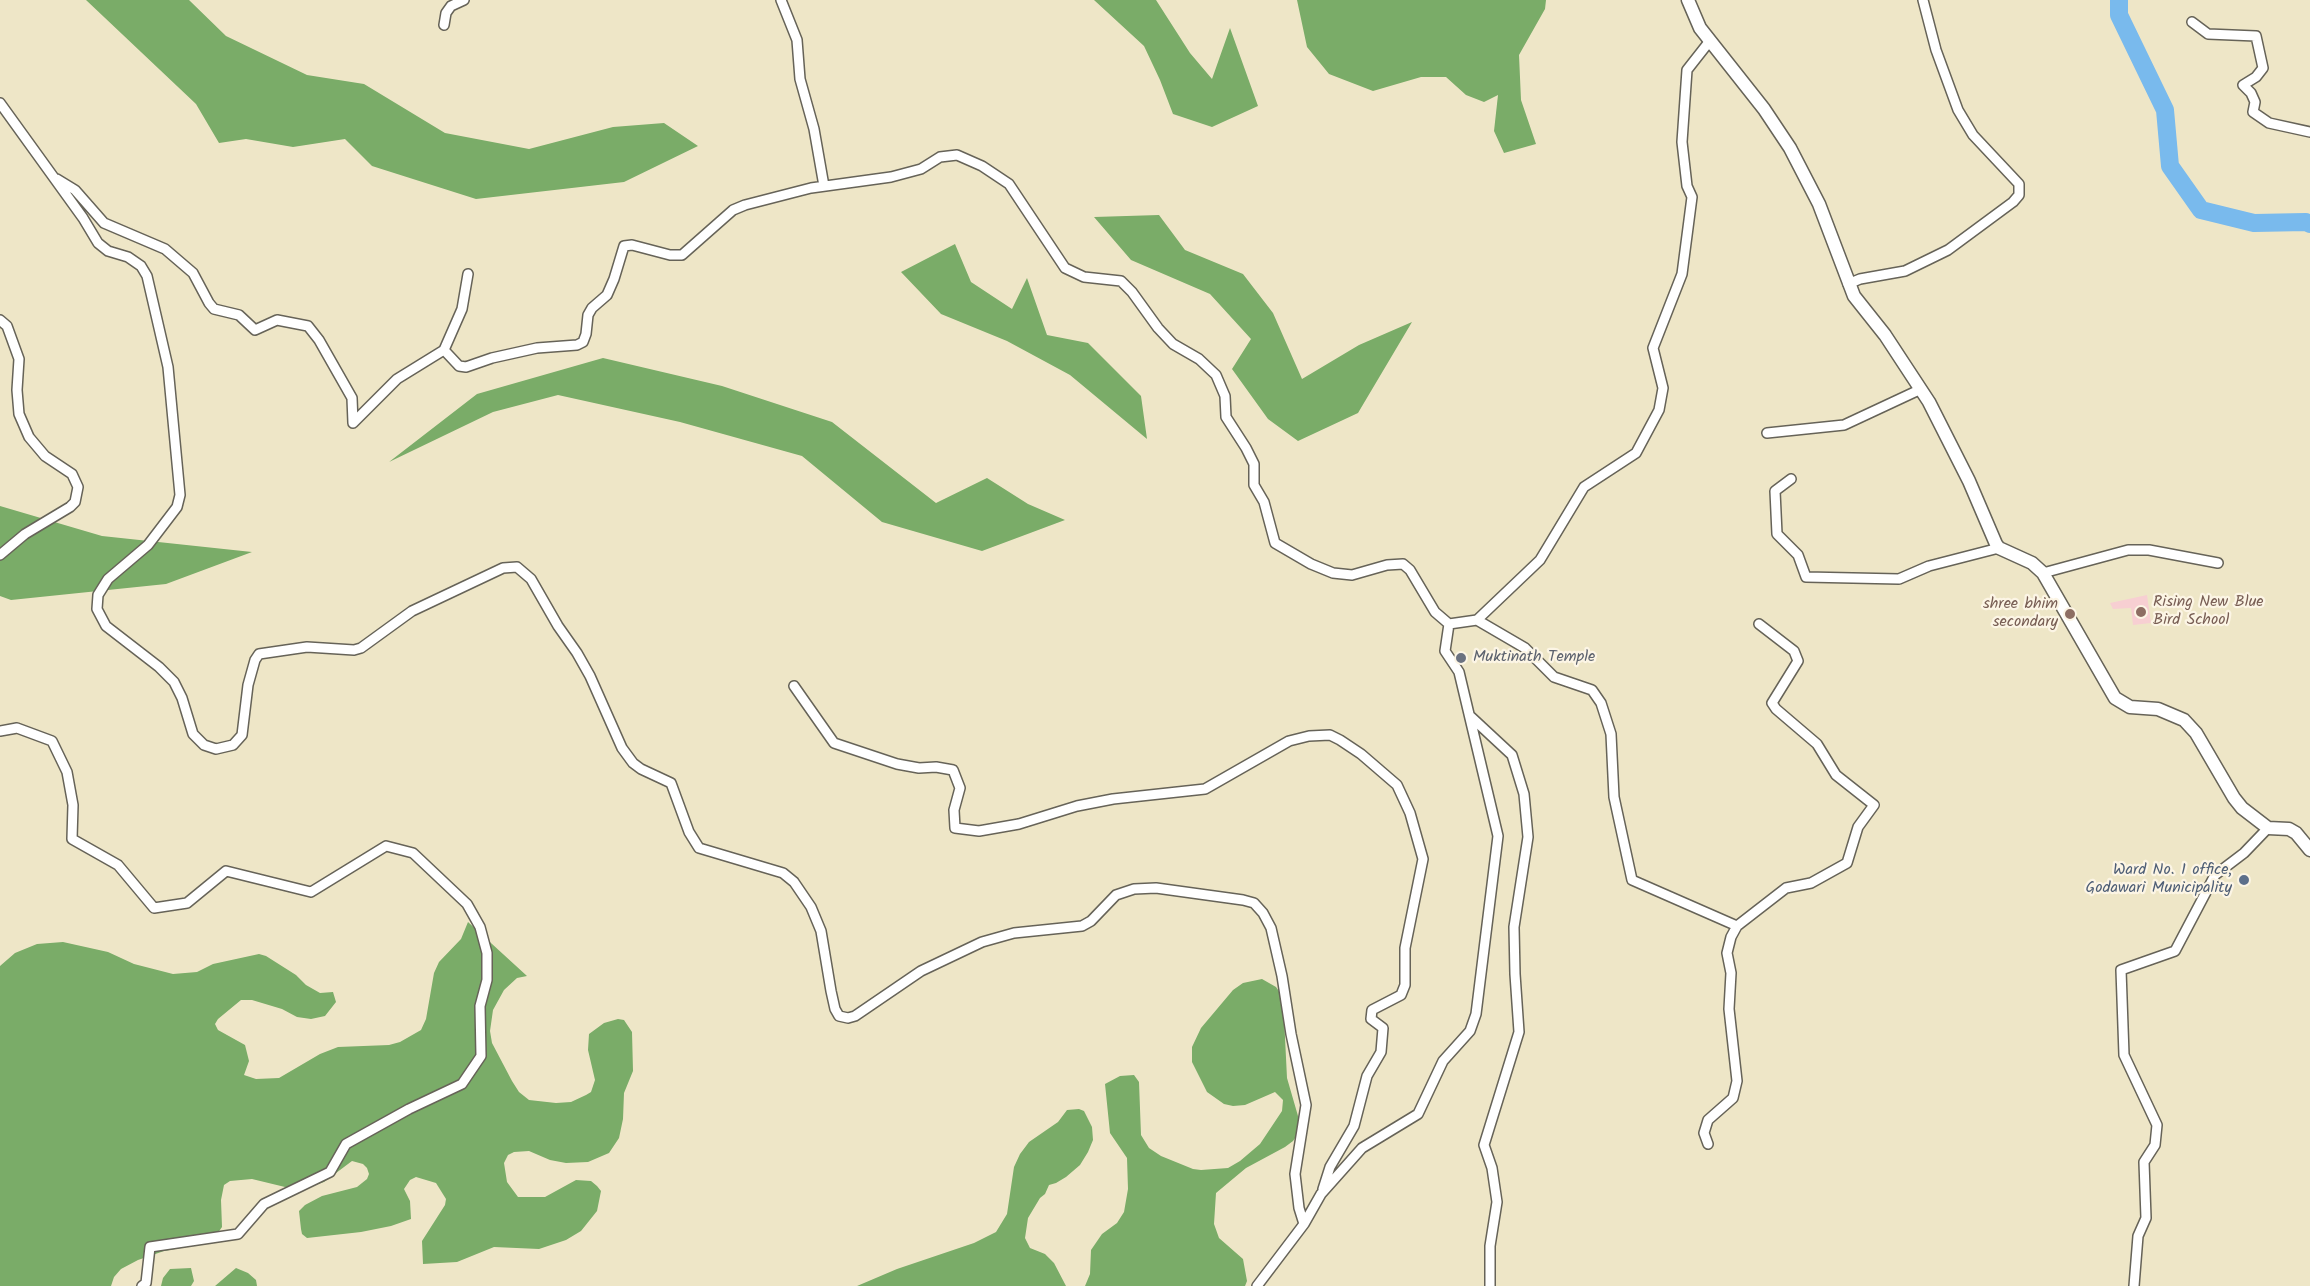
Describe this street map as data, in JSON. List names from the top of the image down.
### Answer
{
  "places": [
    "Rising New Blue Bird School",
    "shree bhim secondary",
    "Muktinath Temple",
    "Ward No. 1 office, Godawari Municipality"
  ]
}
